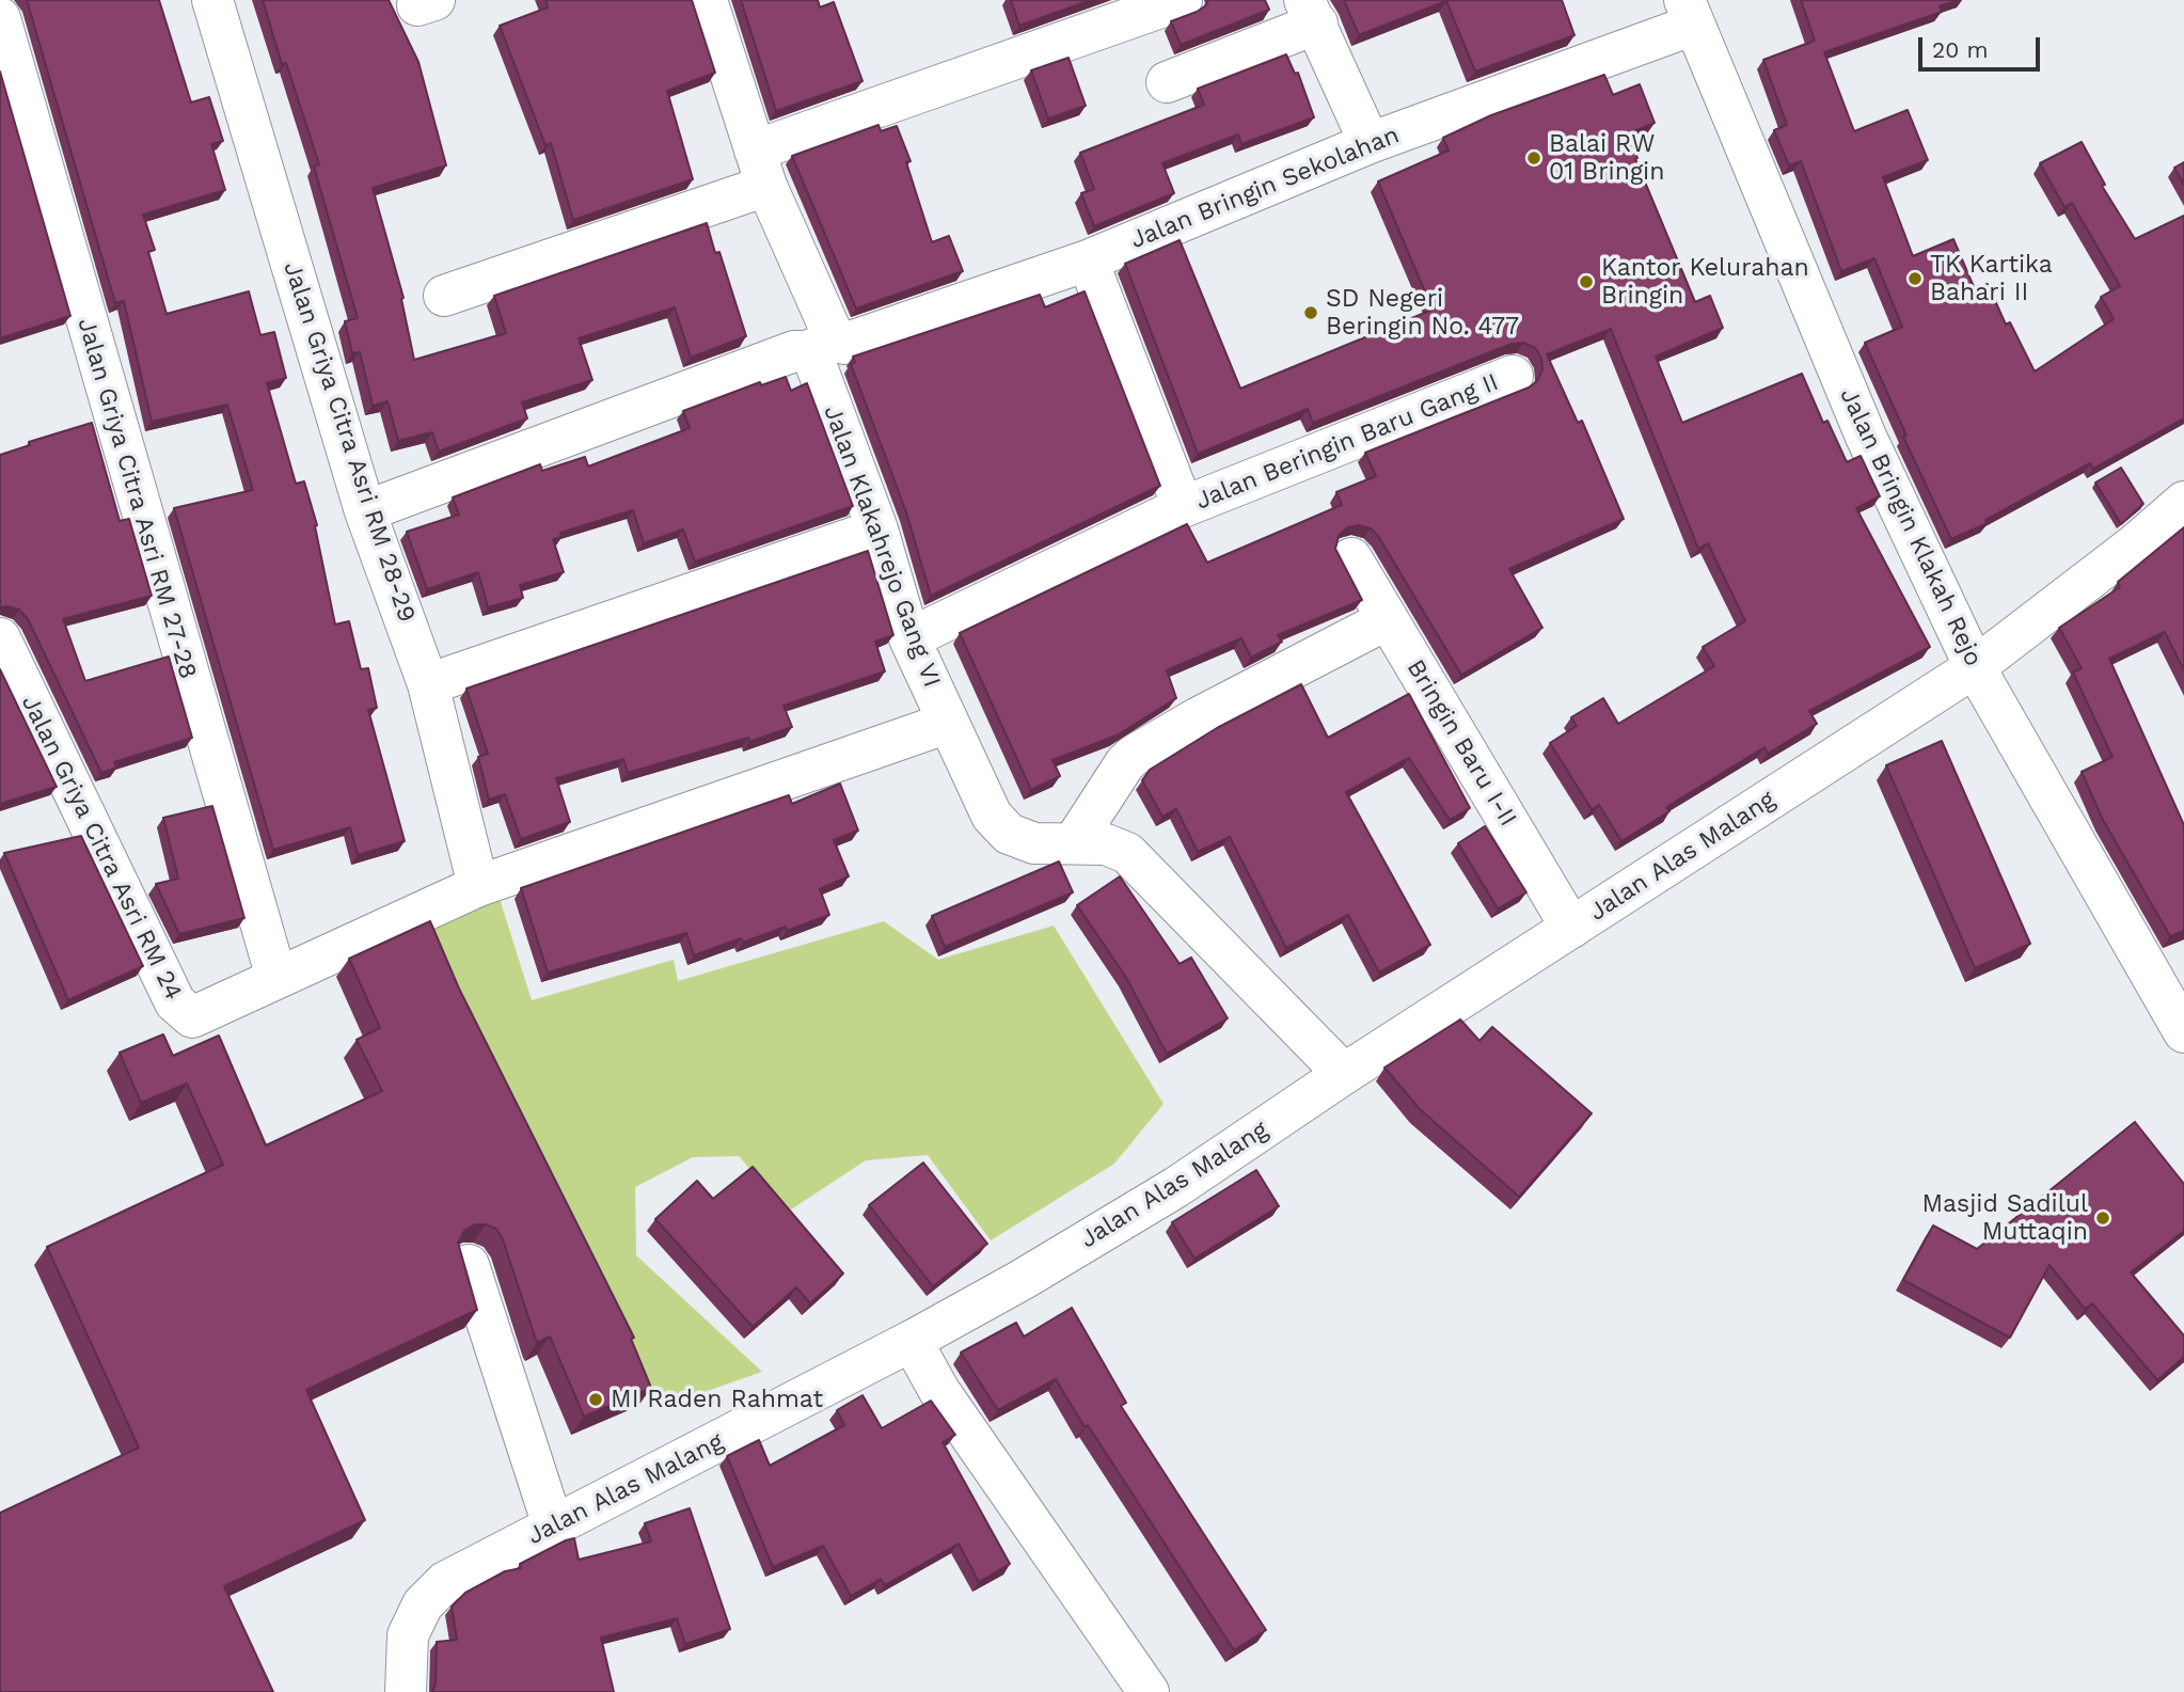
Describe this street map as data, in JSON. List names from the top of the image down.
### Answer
{
  "streets": {
    "street": [
      "Jalan Bringin Sekolahan",
      "Jalan Griya Citra Asri RM 28-29",
      "Jalan Beringin Baru Gang II",
      "Jalan Griya Citra Asri RM 27-28",
      "Jalan Bringin Klakah Rejo",
      "Jalan Klakahrejo Gang VI",
      "Bringin Baru I-II",
      "Jalan Griya Citra Asri RM 24",
      "Jalan Alas Malang"
    ]
  },
  "crossings": [
    ["Jalan Bringin Sekolahan", "Jalan Griya Citra Asri RM 28-29"],
    ["Jalan Bringin Sekolahan", "Jalan Beringin Baru Gang II"],
    ["Jalan Bringin Sekolahan", "Jalan Bringin Klakah Rejo"],
    ["Jalan Bringin Sekolahan", "Jalan Klakahrejo Gang VI"],
    ["Jalan Beringin Baru Gang II", "Jalan Klakahrejo Gang VI"],
    ["Jalan Griya Citra Asri RM 27-28", "Jalan Griya Citra Asri RM 24"],
    ["Jalan Bringin Klakah Rejo", "Jalan Alas Malang"],
    ["Jalan Klakahrejo Gang VI", "Jalan Alas Malang"],
    ["Bringin Baru I-II", "Jalan Alas Malang"]
  ],
  "places": [
    "Balai RW 01 Bringin",
    "TK Kartika Bahari II",
    "Kantor Kelurahan Bringin",
    "SD Negeri Beringin No. 477",
    "Masjid Sadilul Muttaqin",
    "MI Raden Rahmat"
  ],
  "scale_bar": "20 m"
}
